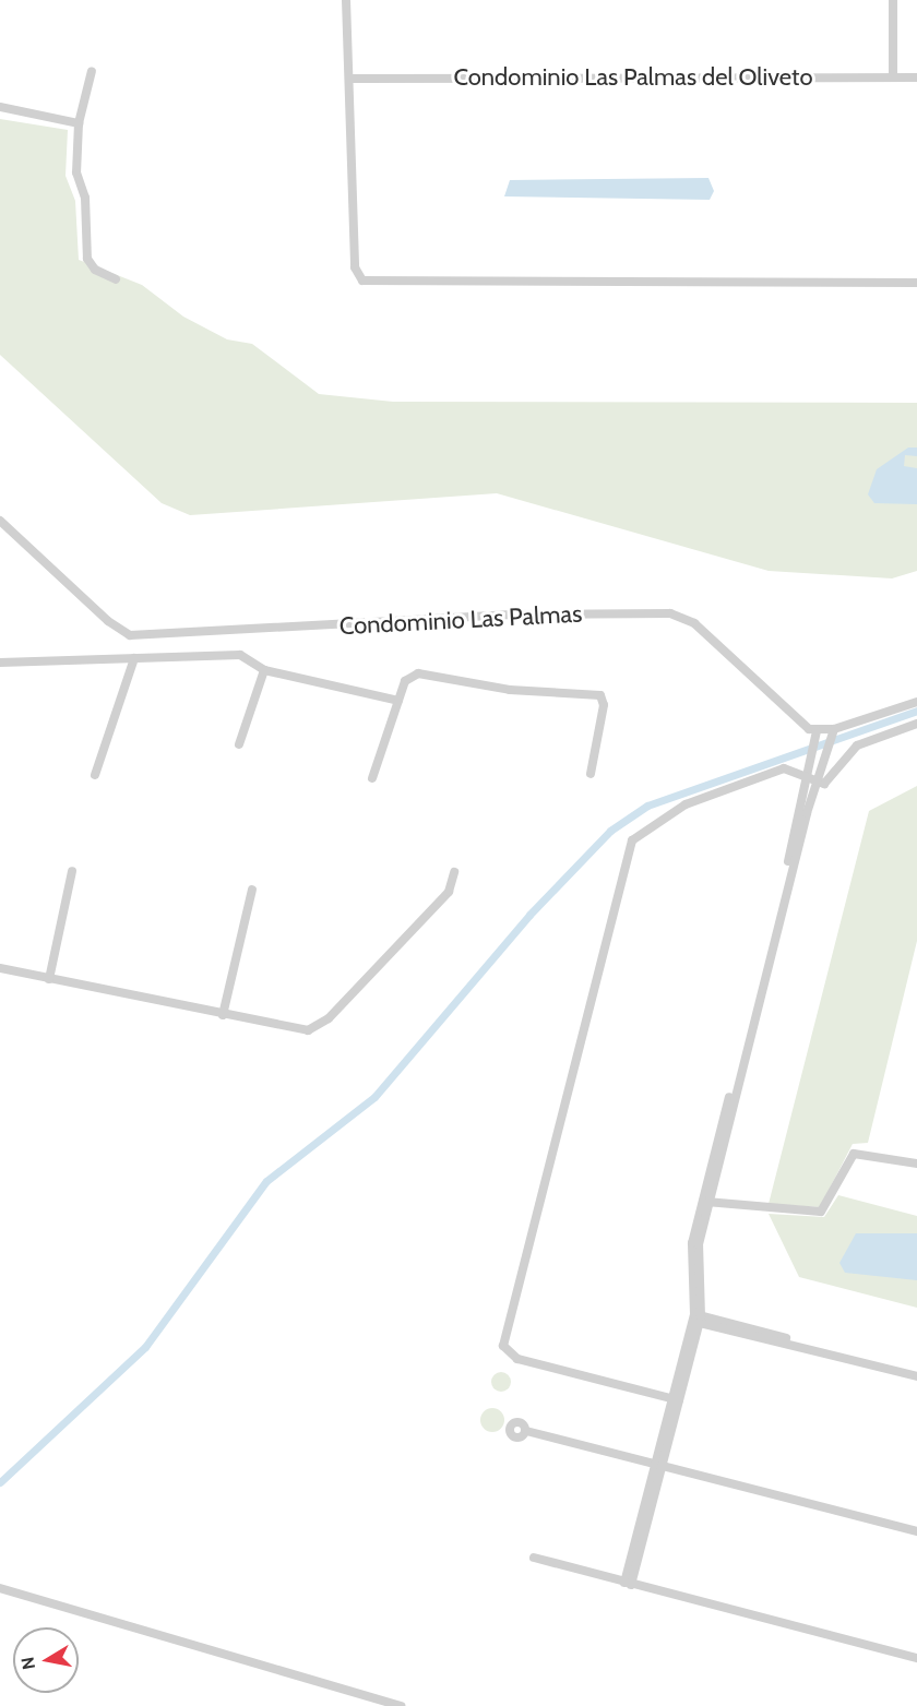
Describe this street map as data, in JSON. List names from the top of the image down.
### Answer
{
  "streets": {
    "street": ["Condominio Las Palmas del Oliveto", "Condominio Las Palmas"]
  },
  "north": "left"
}
